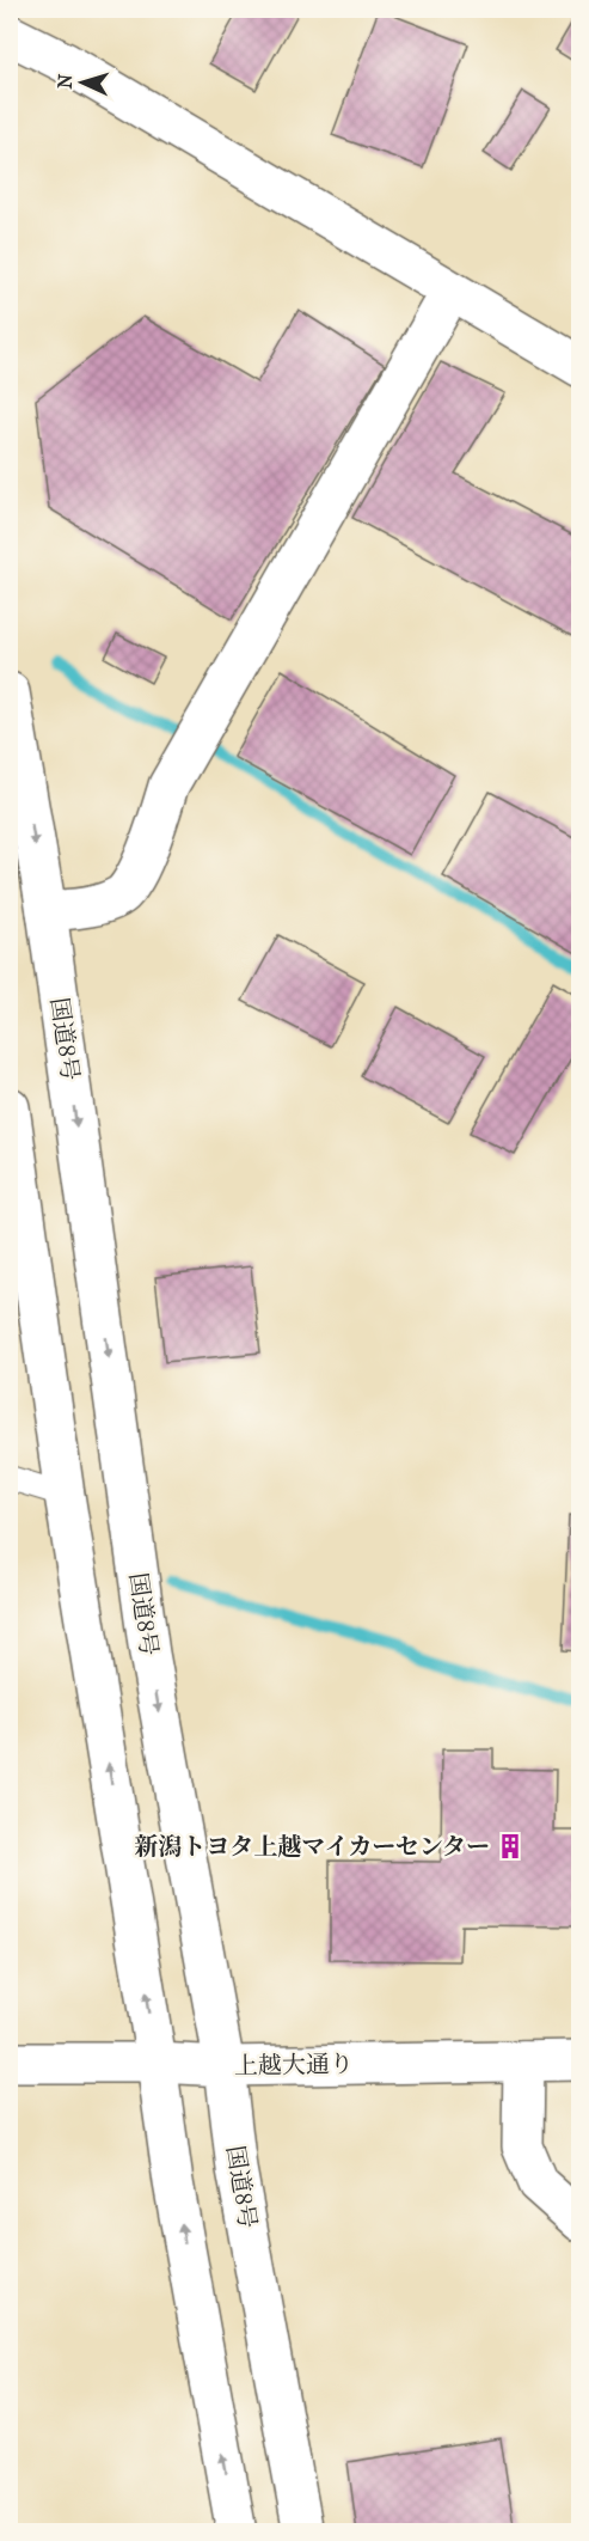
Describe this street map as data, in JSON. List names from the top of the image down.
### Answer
{
  "streets": {
    "main road": ["国道8号", "上越大通り"]
  },
  "crossings": [
    ["国道8号", "上越大通り"]
  ],
  "places": {
    "building": ["新潟トヨタ上越マイカーセンター"]
  },
  "north": "left"
}
